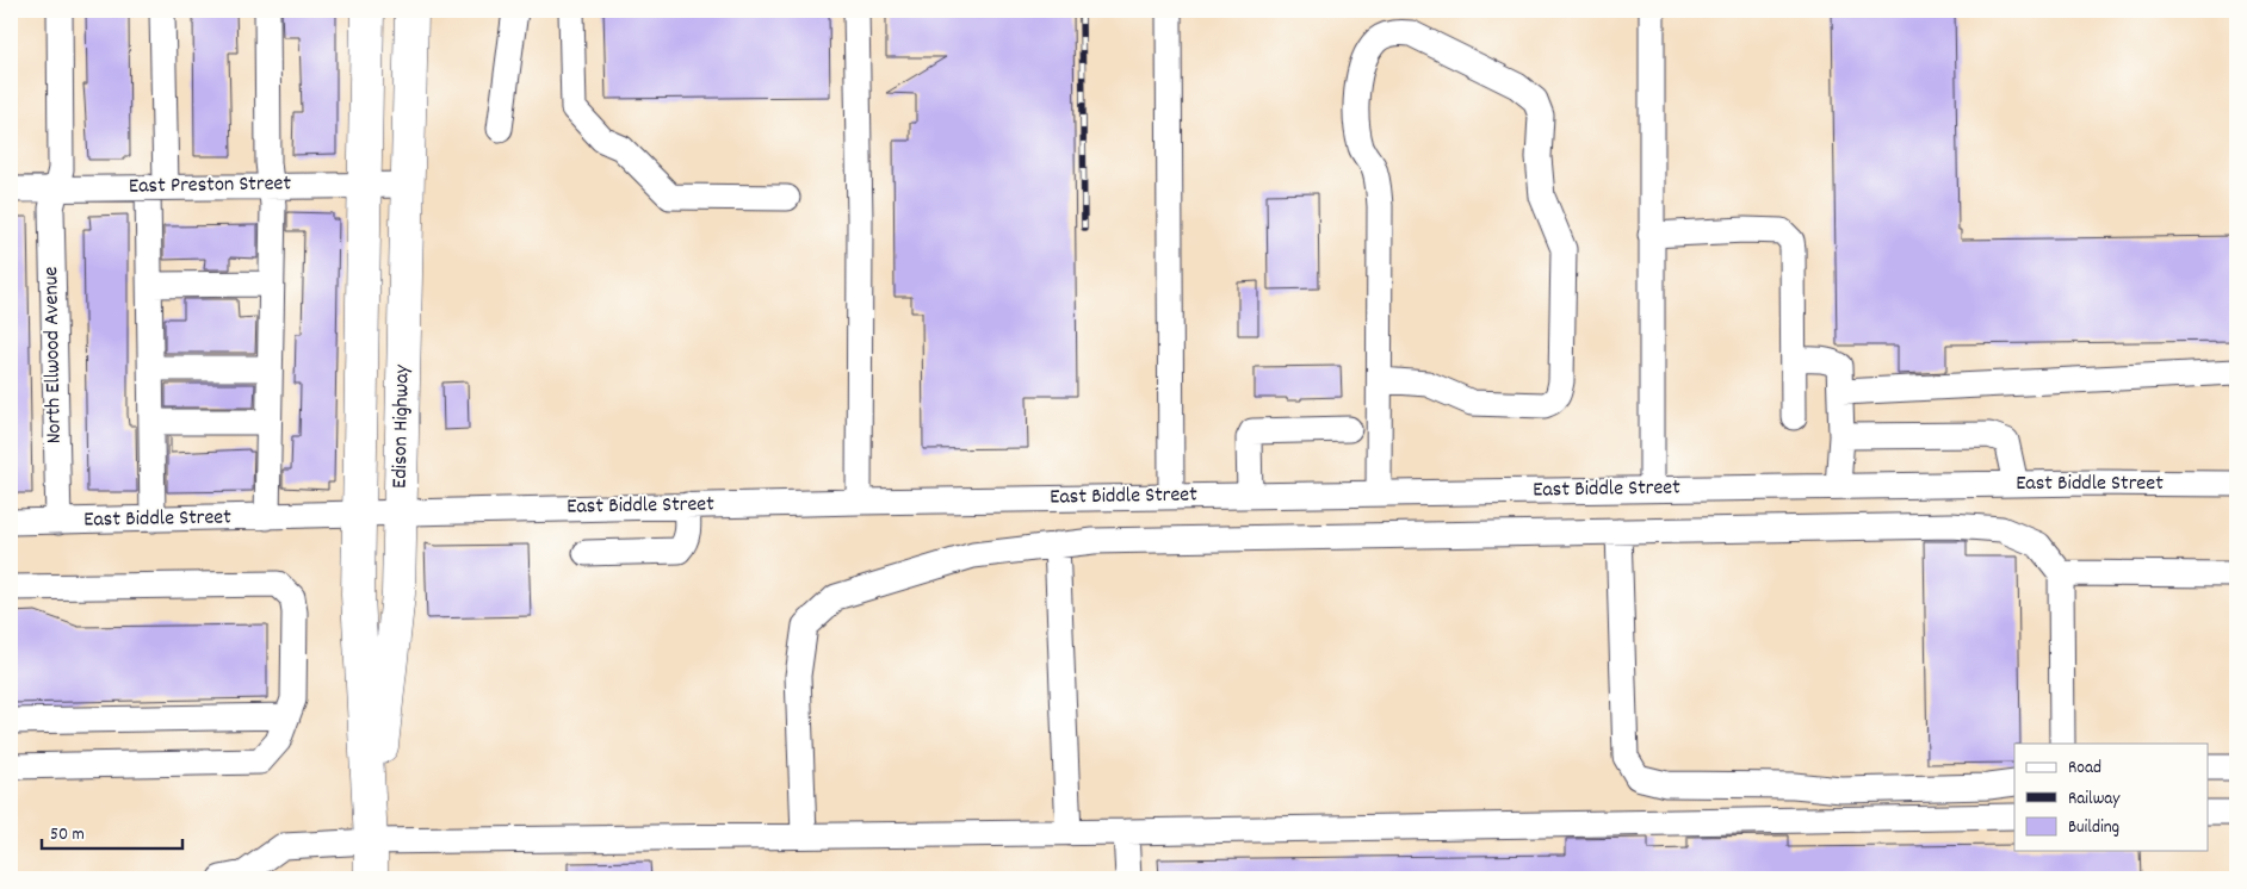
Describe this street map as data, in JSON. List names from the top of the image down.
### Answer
{
  "streets": {
    "main road": ["Edison Highway"],
    "street": ["East Preston Street", "North Ellwood Avenue", "East Biddle Street"]
  },
  "crossings": [
    ["East Preston Street", "North Ellwood Avenue"],
    ["East Preston Street", "Edison Highway"],
    ["North Ellwood Avenue", "East Biddle Street"],
    ["Edison Highway", "East Biddle Street"]
  ],
  "legend": ["Road", "Railway", "Building"],
  "scale_bar": "50 m"
}
